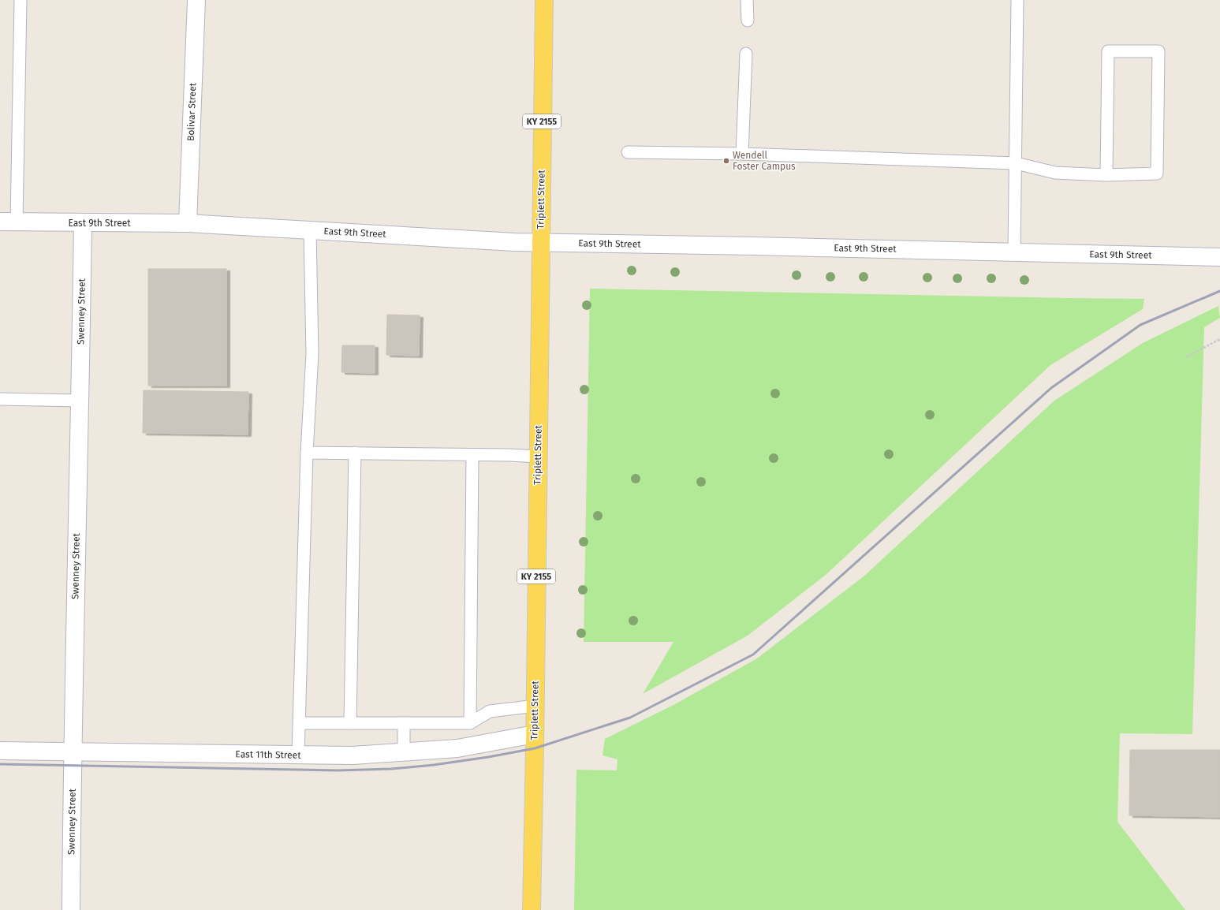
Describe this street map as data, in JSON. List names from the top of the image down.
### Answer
{
  "streets": {
    "main road": ["KY 2155", "Triplett Street"],
    "street": [
      "Bolivar Street",
      "East 9th Street",
      "Swenney Street",
      "East 11th Street"
    ]
  },
  "crossings": [
    ["Bolivar Street", "East 9th Street"],
    ["Triplett Street", "East 9th Street"],
    ["Triplett Street", "East 11th Street"],
    ["East 9th Street", "Swenney Street"],
    ["Swenney Street", "East 11th Street"]
  ],
  "places": ["Wendell Foster Campus"]
}
